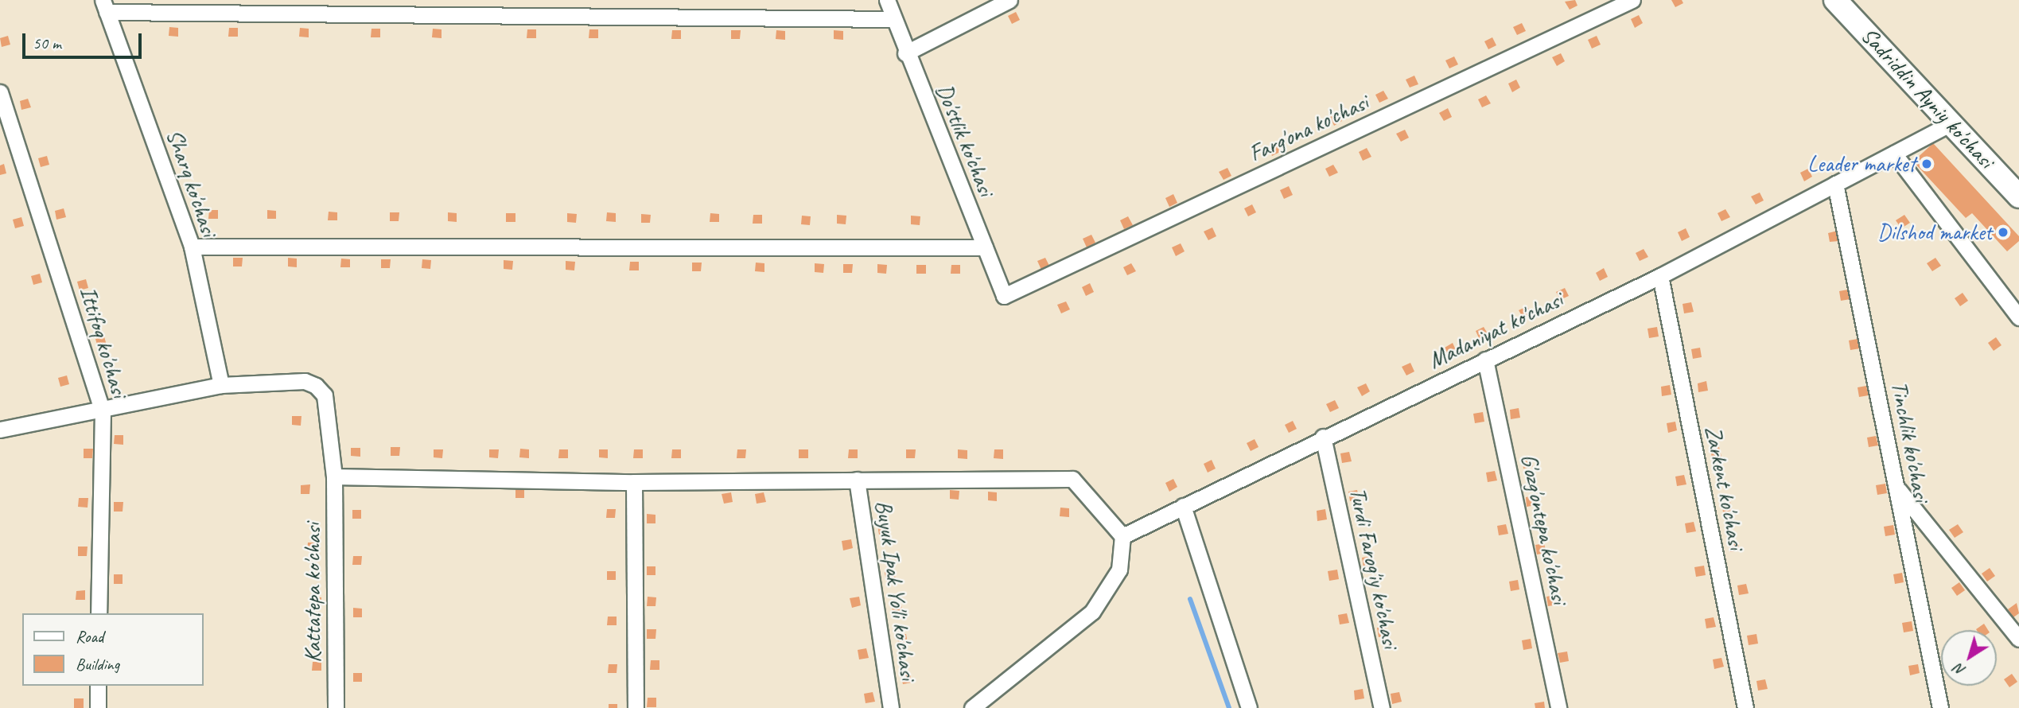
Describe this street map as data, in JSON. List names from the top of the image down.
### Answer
{
  "streets": {
    "street": [
      "Sadriddin Ayniy ko'chasi",
      "Farg'ona ko'chasi",
      "Do'stlik ko'chasi",
      "Sharq ko'chasi",
      "Madaniyat ko'chasi",
      "Ittifoq ko'chasi",
      "Tinchlik ko'chasi",
      "Zarkent ko'chasi",
      "G'ozg'ontepa ko'chasi",
      "Turdi Farog'iy ko'chasi",
      "Buyuk Ipak Yo'li ko'chasi",
      "Kattatepa ko'chasi"
    ]
  },
  "crossings": [
    ["Sadriddin Ayniy ko'chasi", "Madaniyat ko'chasi"],
    ["Farg'ona ko'chasi", "Do'stlik ko'chasi"],
    ["Sharq ko'chasi", "Kattatepa ko'chasi"],
    ["Madaniyat ko'chasi", "Tinchlik ko'chasi"],
    ["Madaniyat ko'chasi", "Zarkent ko'chasi"],
    ["Madaniyat ko'chasi", "G'ozg'ontepa ko'chasi"],
    ["Madaniyat ko'chasi", "Turdi Farog'iy ko'chasi"],
    ["Ittifoq ko'chasi", "Kattatepa ko'chasi"]
  ],
  "places": ["Leader market", "Dilshod market"],
  "legend": ["Road", "Building"],
  "scale_bar": "50 m",
  "north": "bottom left"
}
